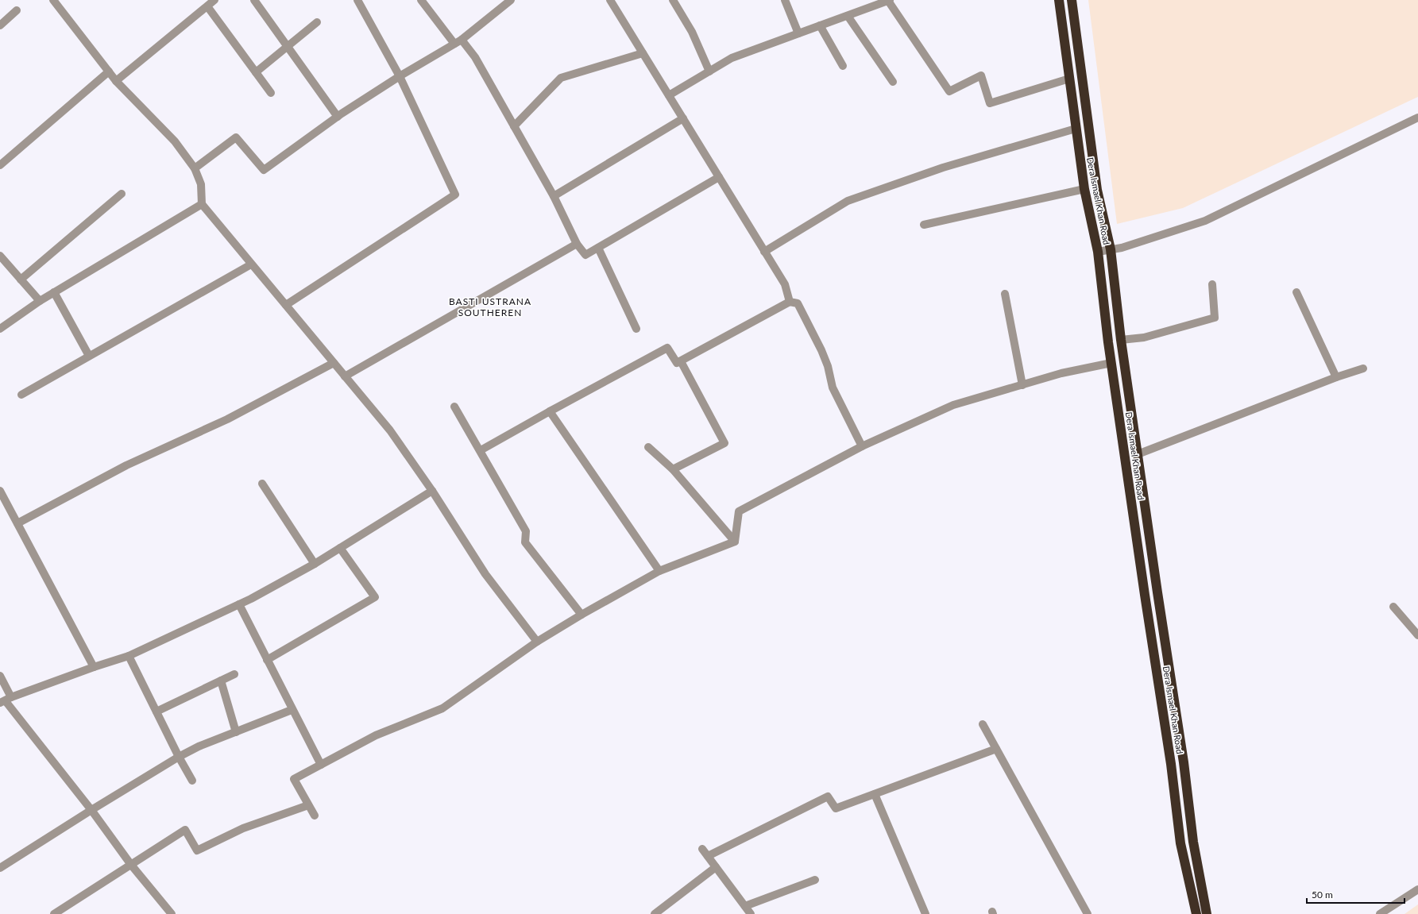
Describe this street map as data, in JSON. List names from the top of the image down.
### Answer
{
  "streets": {
    "highway": ["Dera Ismael Khan Road"]
  },
  "districts": ["BASTI USTRANA SOUTHEREN"],
  "scale_bar": "50 m"
}
